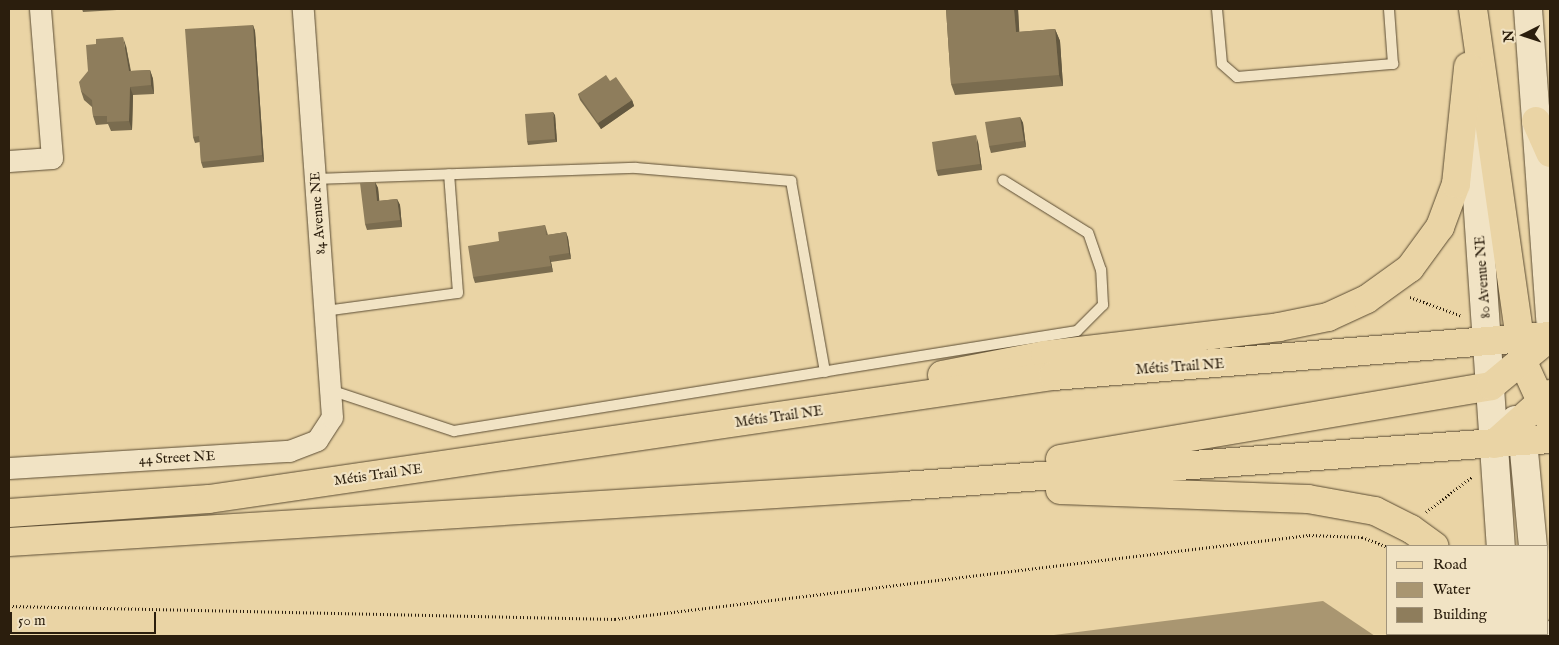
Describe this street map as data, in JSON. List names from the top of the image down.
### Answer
{
  "streets": {
    "main road": ["80 Avenue NE", "Métis Trail NE"],
    "street": ["84 Avenue NE", "44 Street NE"]
  },
  "crossings": [
    ["84 Avenue NE", "44 Street NE"],
    ["80 Avenue NE", "Métis Trail NE"]
  ],
  "legend": ["Road", "Water", "Building"],
  "scale_bar": "50 m",
  "north": "left"
}
